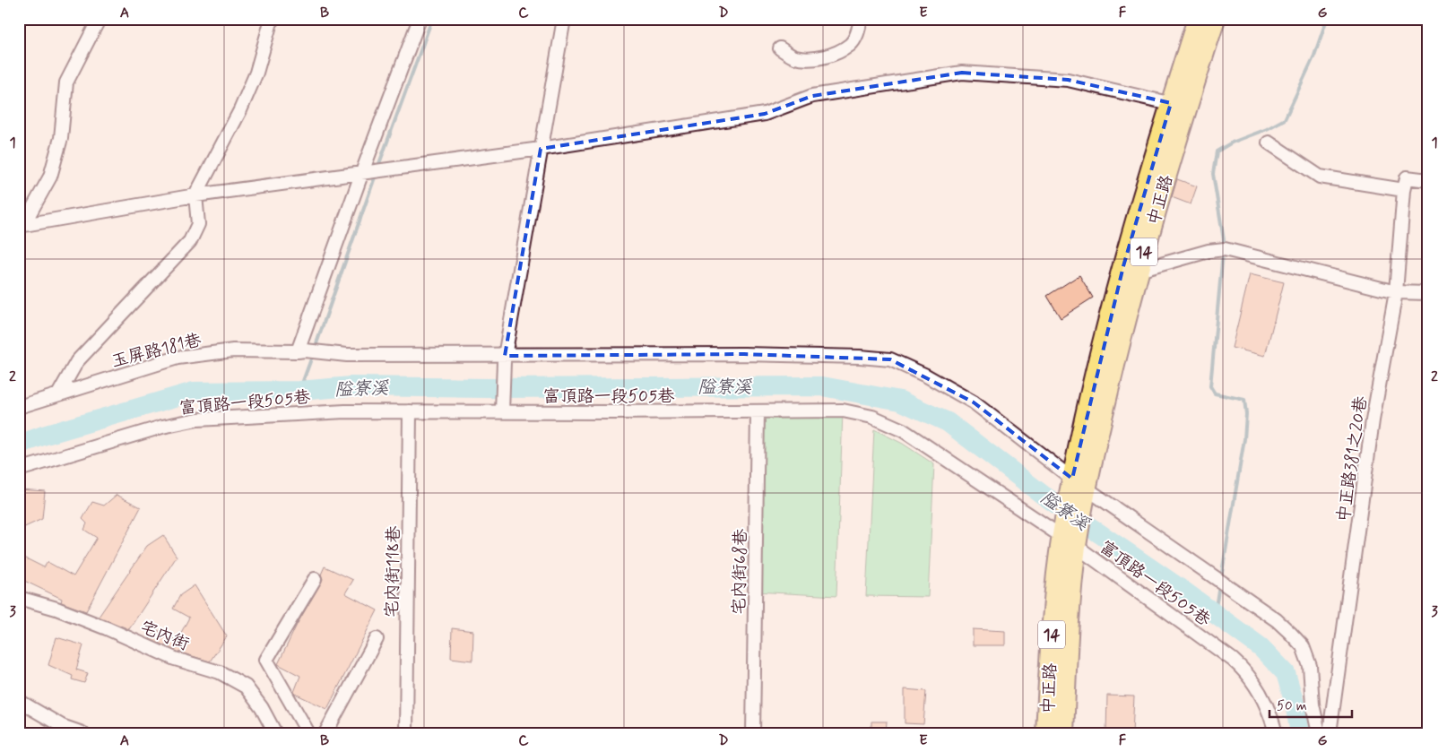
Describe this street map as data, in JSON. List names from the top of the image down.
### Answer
{
  "streets": {
    "main road": ["中正路", "14"],
    "street": [
      "玉屏路181巷",
      "富頂路一段505巷",
      "中正路381之20巷",
      "宅內街118巷",
      "宅內街68巷",
      "宅內街"
    ]
  },
  "crossings": [
    ["中正路", "14"],
    ["中正路", "玉屏路181巷"],
    ["中正路", "富頂路一段505巷"],
    ["14", "玉屏路181巷"],
    ["14", "富頂路一段505巷"],
    ["富頂路一段505巷", "宅內街118巷"],
    ["富頂路一段505巷", "宅內街68巷"]
  ],
  "water": ["隘寮溪"],
  "scale_bar": "50 m",
  "grid": {
    "columns": [
      "A",
      "B",
      "C",
      "D",
      "E",
      "F",
      "G"
    ],
    "rows": ["1", "2", "3"]
  }
}
